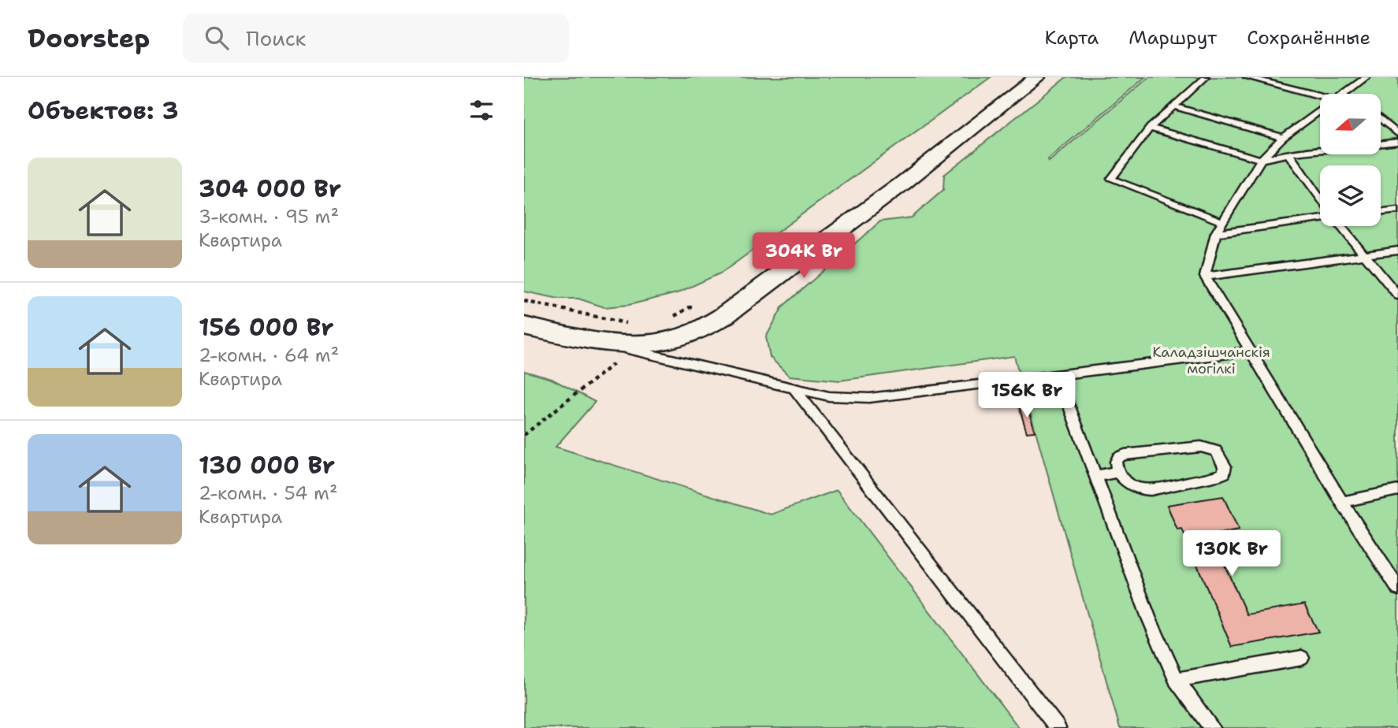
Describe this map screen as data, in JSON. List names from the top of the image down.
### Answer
{
  "parks": ["Каладзішчанскія могілкі"],
  "north": "left",
  "page": {
    "header": "Doorstep",
    "search": "Поиск",
    "nav": ["Карта", "Маршрут", "Сохранённые"],
    "heading": "Объектов: 3",
    "list": [
      {
        "name": "304 000 Br",
        "note": "3-комн. · 95 m² · Квартира"
      },
      {
        "name": "156 000 Br",
        "note": "2-комн. · 64 m² · Квартира"
      },
      {
        "name": "130 000 Br",
        "note": "2-комн. · 54 m² · Квартира"
      }
    ],
    "price": ["304K Br", "156K Br", "130K Br"]
  }
}
